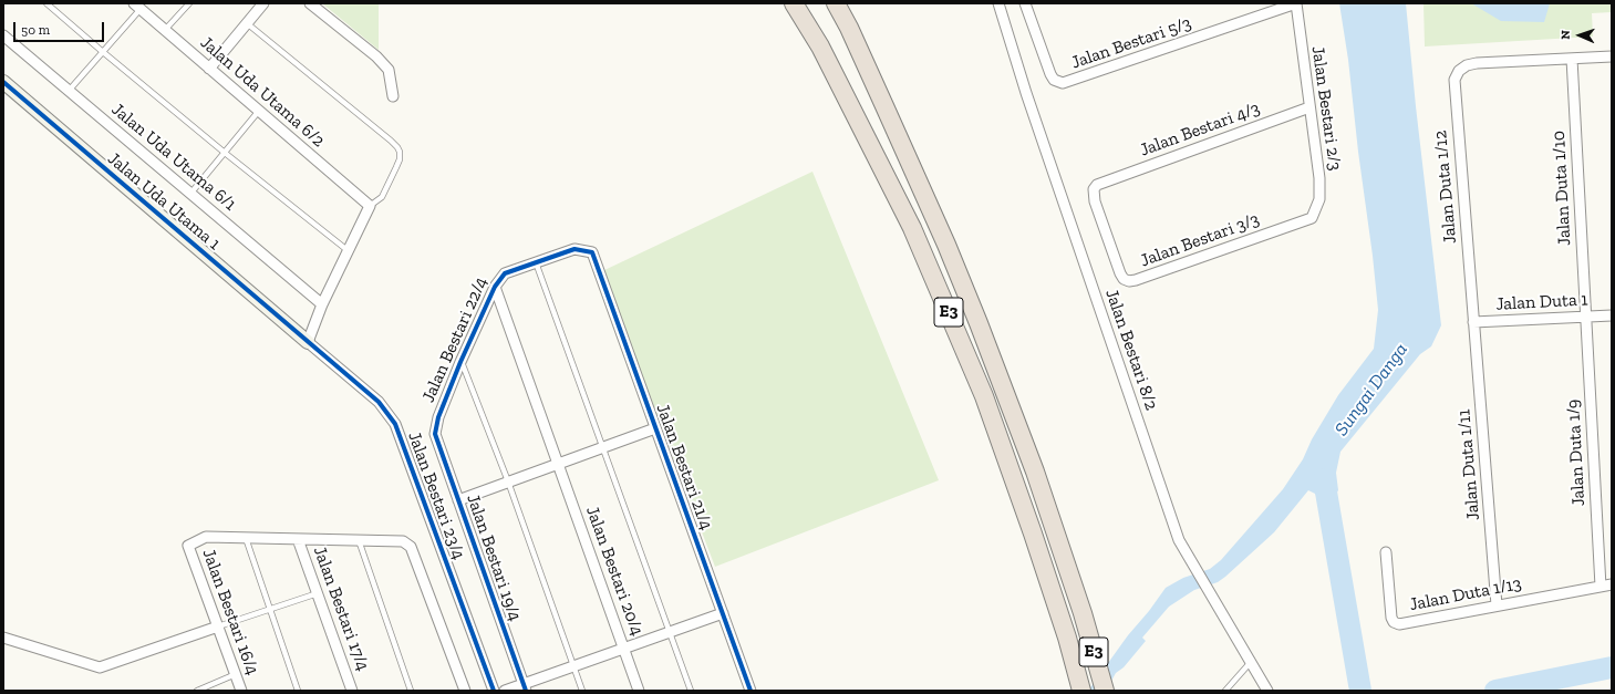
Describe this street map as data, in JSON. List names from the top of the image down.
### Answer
{
  "streets": {
    "highway": ["E3"],
    "street": [
      "Jalan Bestari 5/3",
      "Jalan Uda Utama 6/2",
      "Jalan Bestari 2/3",
      "Jalan Bestari 4/3",
      "Jalan Uda Utama 6/1",
      "Jalan Duta 1/12",
      "Jalan Duta 1/10",
      "Jalan Uda Utama 1",
      "Jalan Bestari 3/3",
      "Jalan Duta 1",
      "Jalan Bestari 22/4",
      "Jalan Bestari 8/2",
      "Jalan Duta 1/9",
      "Jalan Duta 1/11",
      "Jalan Bestari 21/4",
      "Jalan Bestari 23/4",
      "Jalan Bestari 19/4",
      "Jalan Bestari 20/4",
      "Jalan Duta 1/13",
      "Jalan Bestari 17/4",
      "Jalan Bestari 16/4"
    ]
  },
  "crossings": [
    ["Jalan Bestari 5/3", "Jalan Bestari 2/3"],
    ["Jalan Bestari 2/3", "Jalan Bestari 4/3"],
    ["Jalan Bestari 2/3", "Jalan Bestari 3/3"],
    ["Jalan Bestari 4/3", "Jalan Bestari 3/3"],
    ["Jalan Duta 1/12", "Jalan Duta 1/10"],
    ["Jalan Duta 1/12", "Jalan Duta 1"],
    ["Jalan Duta 1/12", "Jalan Duta 1/11"],
    ["Jalan Duta 1/10", "Jalan Duta 1"],
    ["Jalan Duta 1/10", "Jalan Duta 1/9"],
    ["Jalan Uda Utama 1", "Jalan Bestari 23/4"],
    ["Jalan Duta 1", "Jalan Duta 1/9"],
    ["Jalan Duta 1", "Jalan Duta 1/11"],
    ["Jalan Bestari 22/4", "Jalan Bestari 21/4"],
    ["Jalan Bestari 22/4", "Jalan Bestari 19/4"],
    ["Jalan Bestari 22/4", "Jalan Bestari 20/4"],
    ["Jalan Duta 1/9", "Jalan Duta 1/13"],
    ["Jalan Duta 1/11", "Jalan Duta 1/13"]
  ],
  "water": ["Sungai Danga"],
  "scale_bar": "50 m",
  "north": "left"
}
